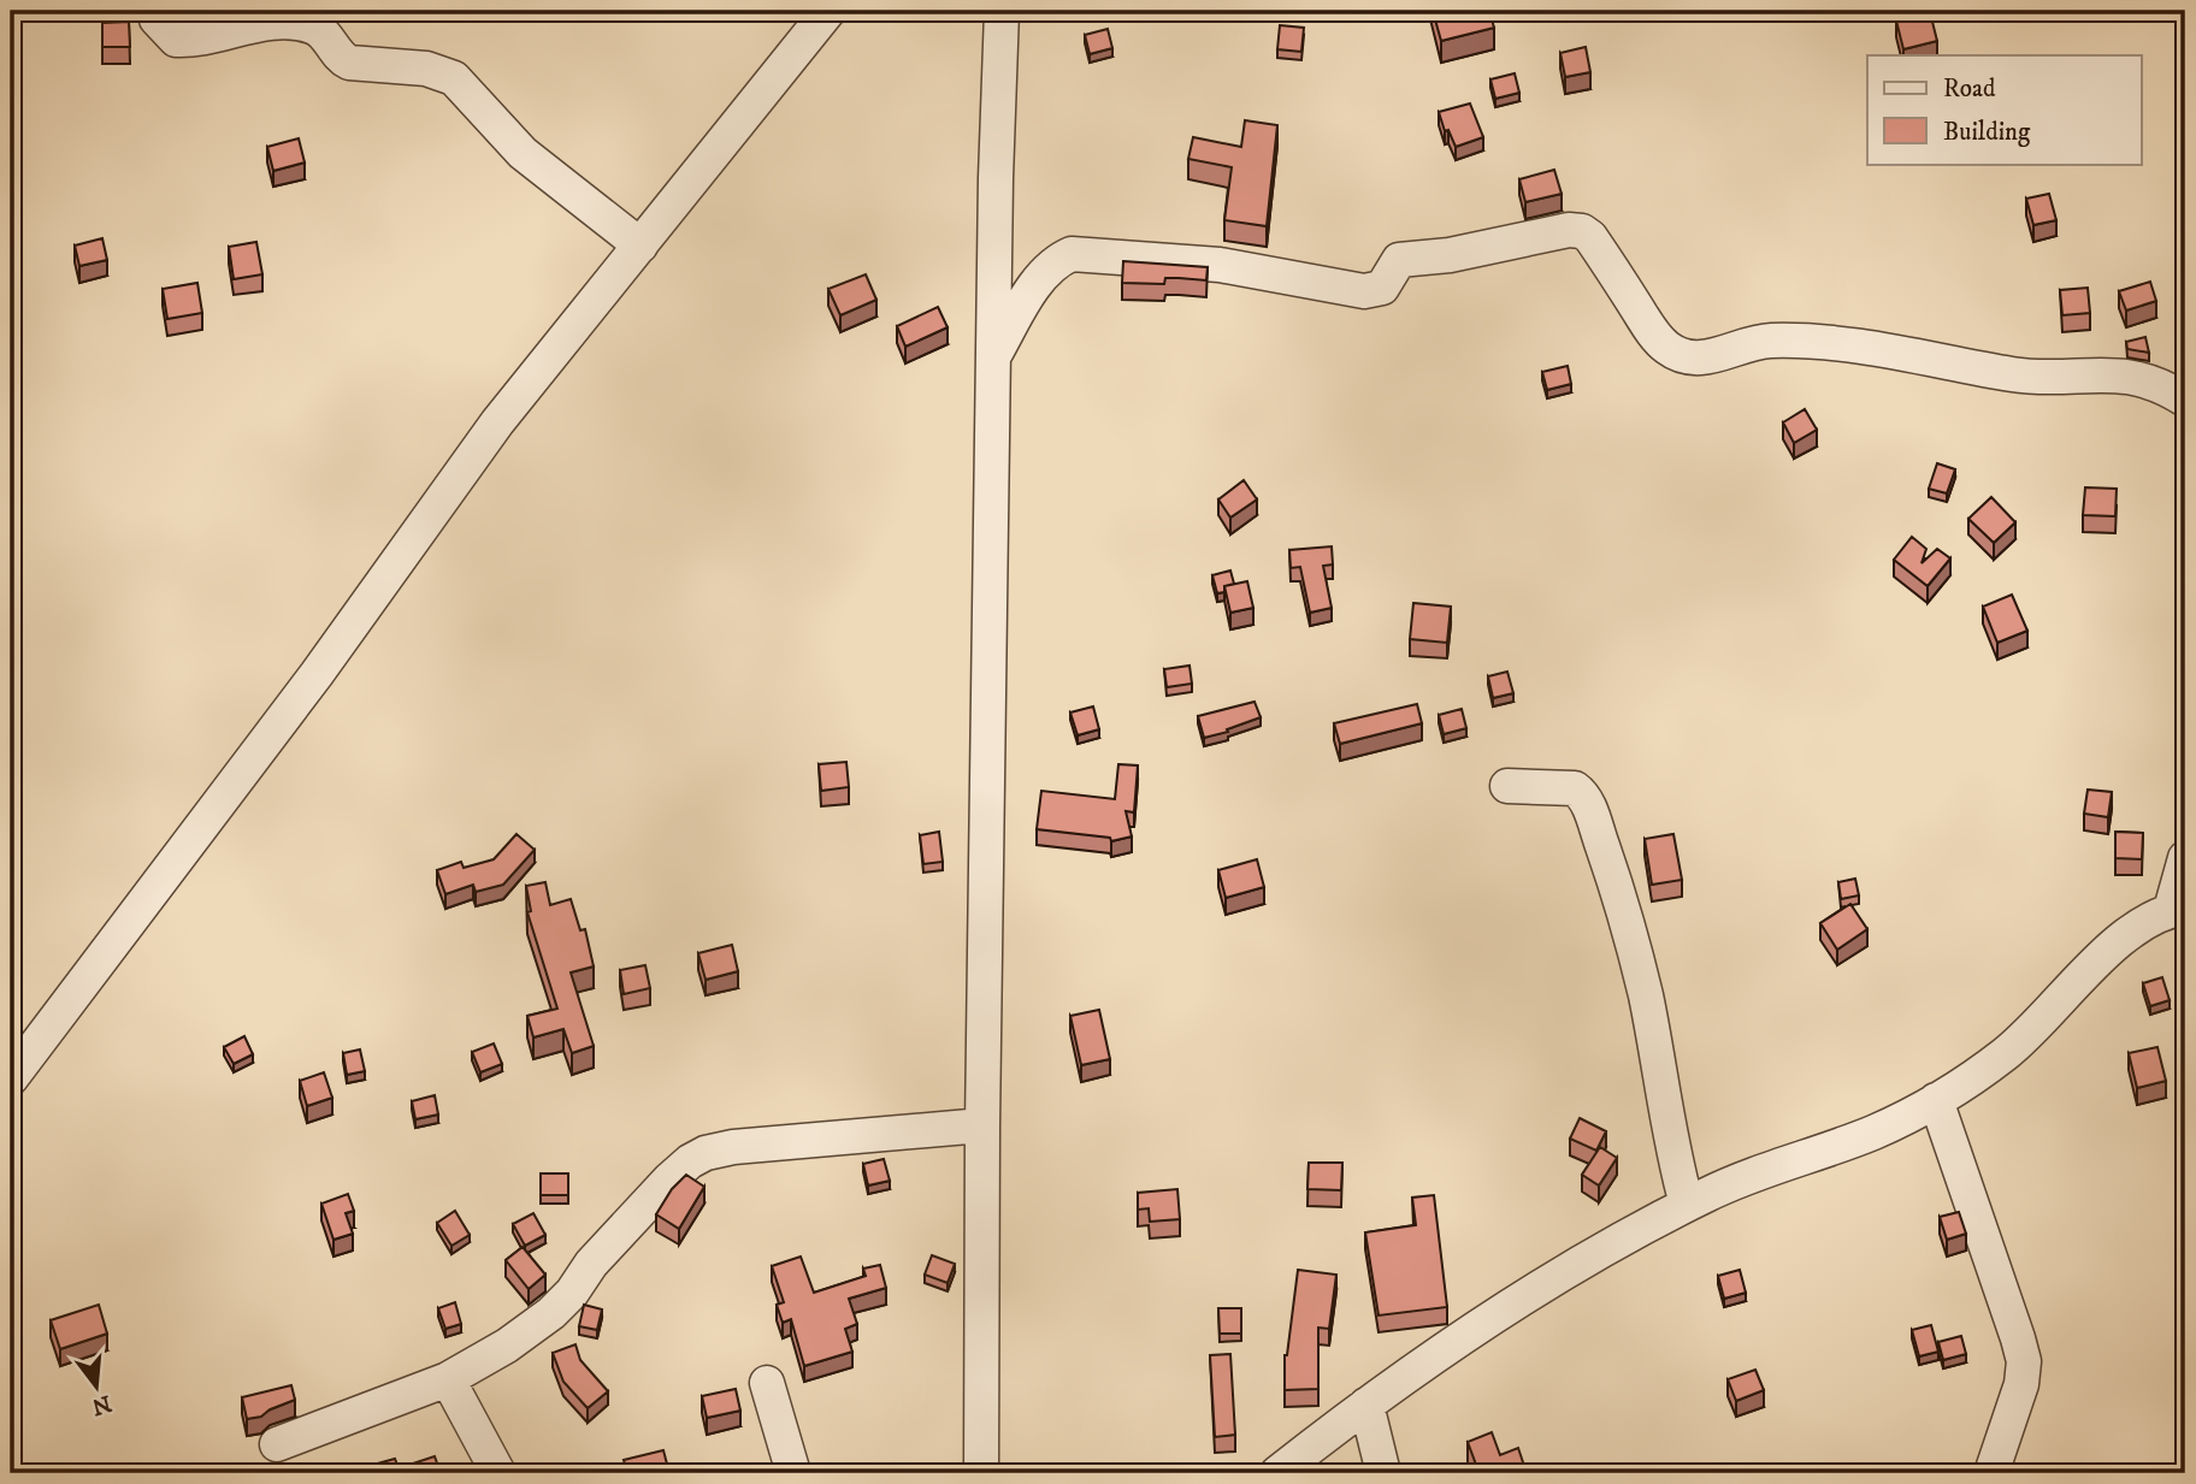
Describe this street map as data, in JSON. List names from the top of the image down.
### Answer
{
  "legend": ["Road", "Building"],
  "north": "bottom"
}
